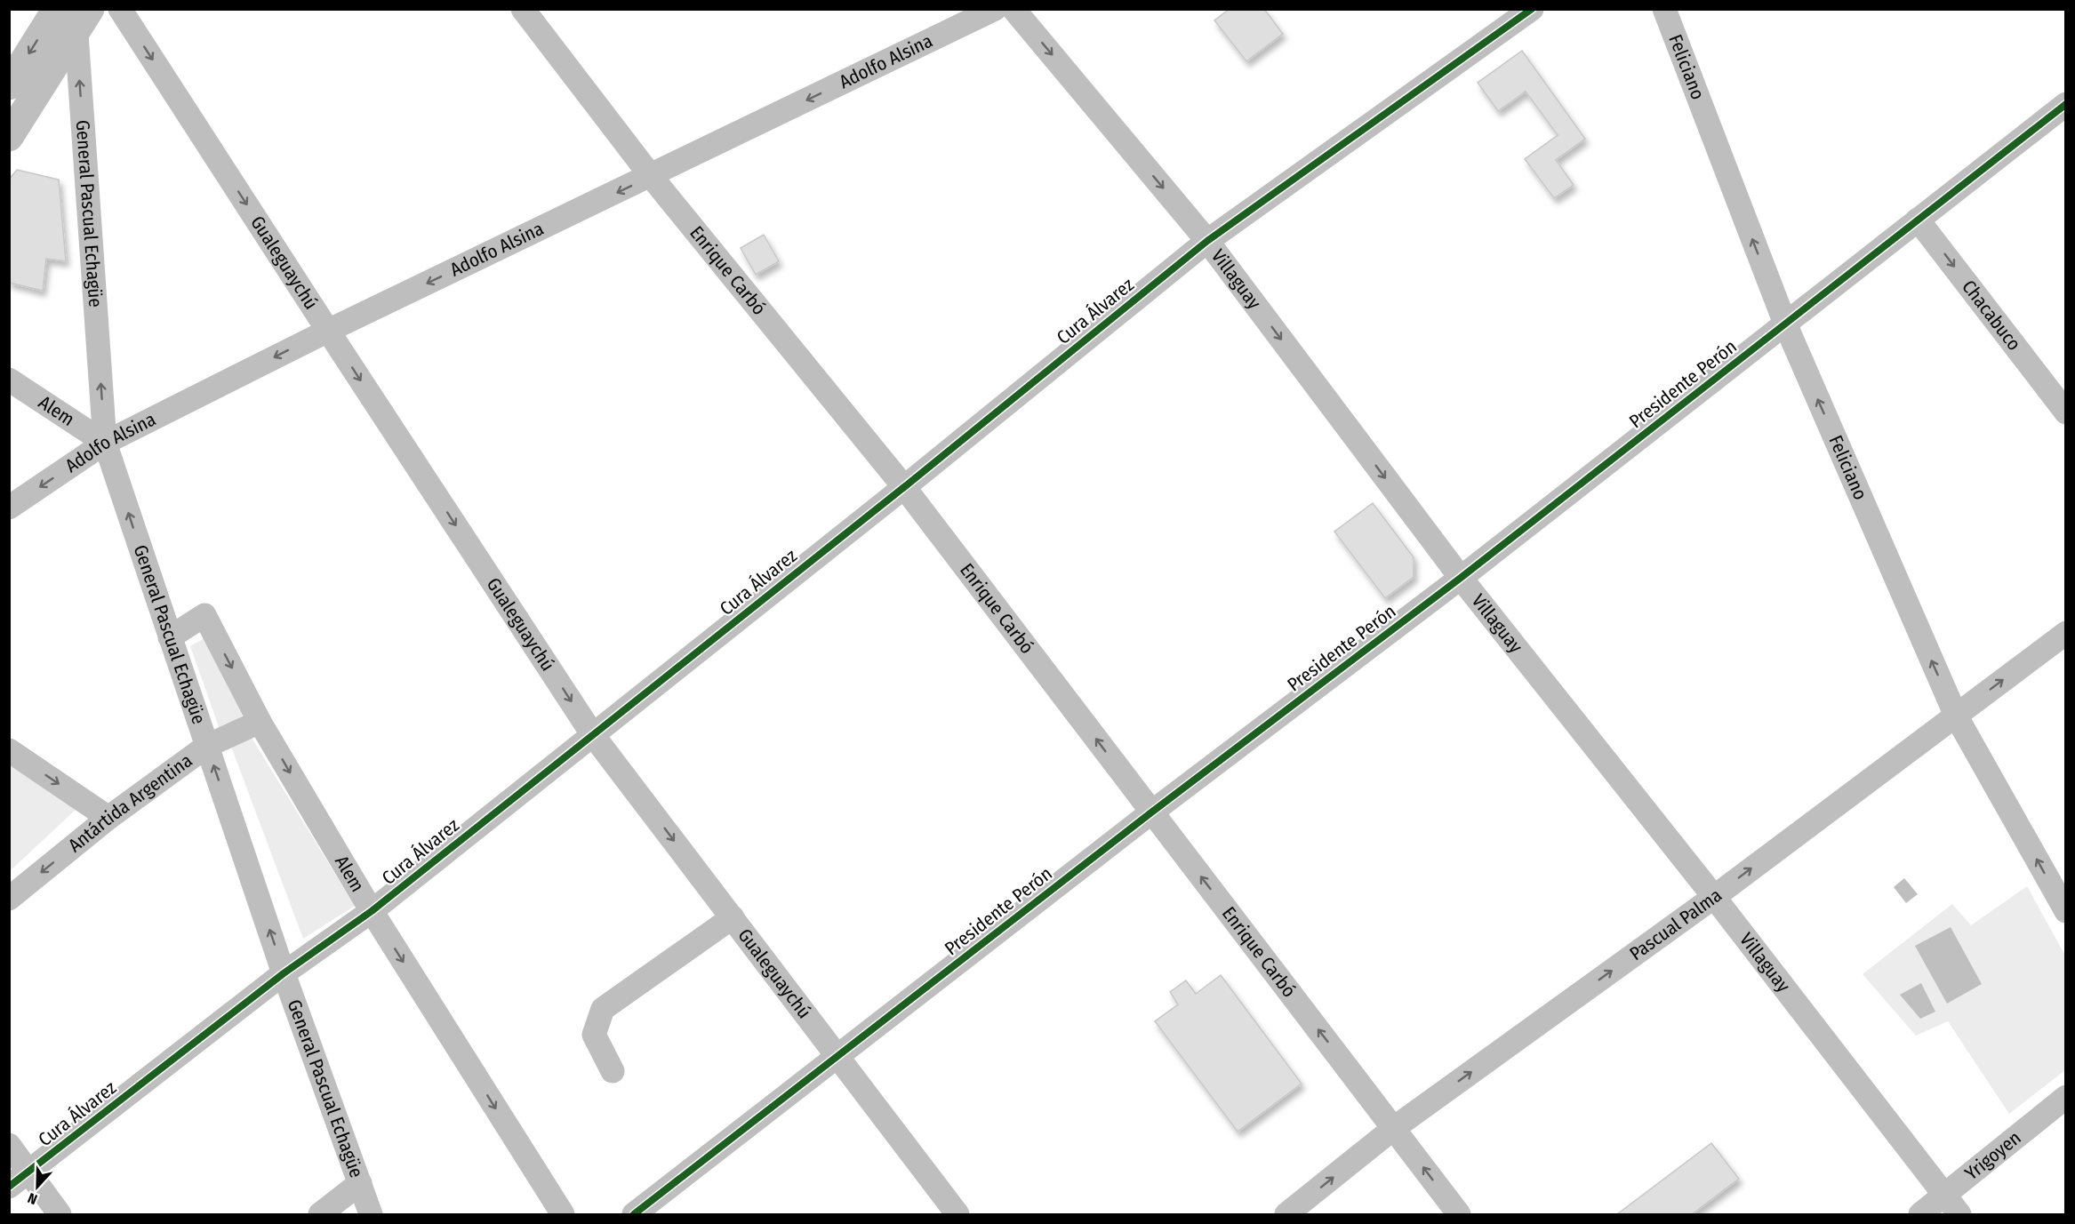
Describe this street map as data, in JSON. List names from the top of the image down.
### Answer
{
  "streets": {
    "street": [
      "Adolfo Alsina",
      "Feliciano",
      "General Pascual Echagüe",
      "Gualeguaychú",
      "Enrique Carbó",
      "Villaguay",
      "Cura Álvarez",
      "Chacabuco",
      "Presidente Perón",
      "Alem",
      "Antártida Argentina",
      "Pascual Palma",
      "Yrigoyen"
    ]
  },
  "crossings": [
    ["Adolfo Alsina", "General Pascual Echagüe"],
    ["Adolfo Alsina", "Gualeguaychú"],
    ["Adolfo Alsina", "Enrique Carbó"],
    ["Adolfo Alsina", "Alem"],
    ["Feliciano", "Presidente Perón"],
    ["Feliciano", "Pascual Palma"],
    ["General Pascual Echagüe", "Cura Álvarez"],
    ["General Pascual Echagüe", "Alem"],
    ["General Pascual Echagüe", "Antártida Argentina"],
    ["Gualeguaychú", "Cura Álvarez"],
    ["Gualeguaychú", "Presidente Perón"],
    ["Enrique Carbó", "Cura Álvarez"],
    ["Enrique Carbó", "Presidente Perón"],
    ["Enrique Carbó", "Pascual Palma"],
    ["Villaguay", "Cura Álvarez"],
    ["Villaguay", "Presidente Perón"],
    ["Villaguay", "Pascual Palma"],
    ["Villaguay", "Yrigoyen"],
    ["Cura Álvarez", "Alem"],
    ["Chacabuco", "Presidente Perón"],
    ["Alem", "Antártida Argentina"]
  ],
  "one_way": [
    "Adolfo Alsina",
    "Feliciano",
    "General Pascual Echagüe",
    "Gualeguaychú",
    "Enrique Carbó",
    "Villaguay",
    "Chacabuco",
    "Alem",
    "Antártida Argentina",
    "Pascual Palma"
  ],
  "north": "bottom"
}
